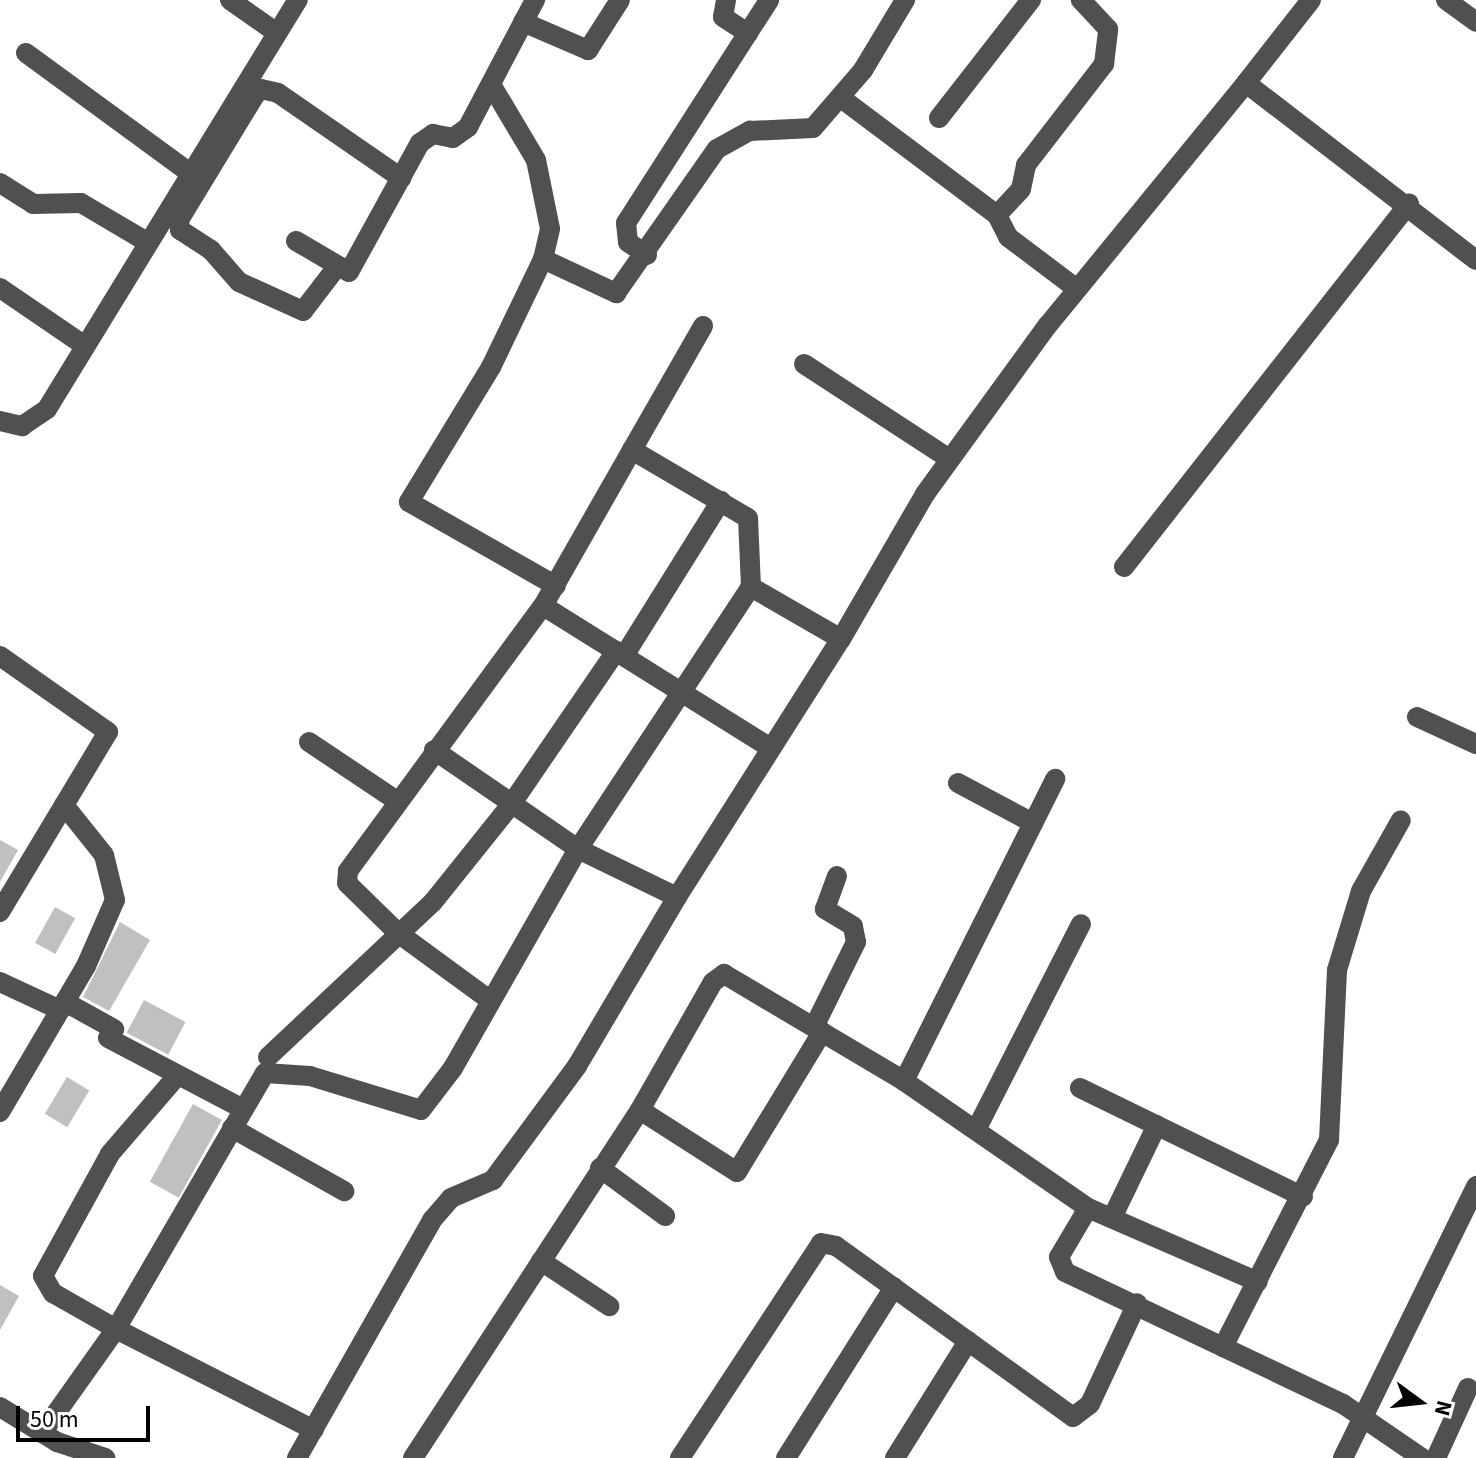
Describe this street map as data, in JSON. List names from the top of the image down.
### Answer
{
  "scale_bar": "50 m",
  "north": "right"
}
